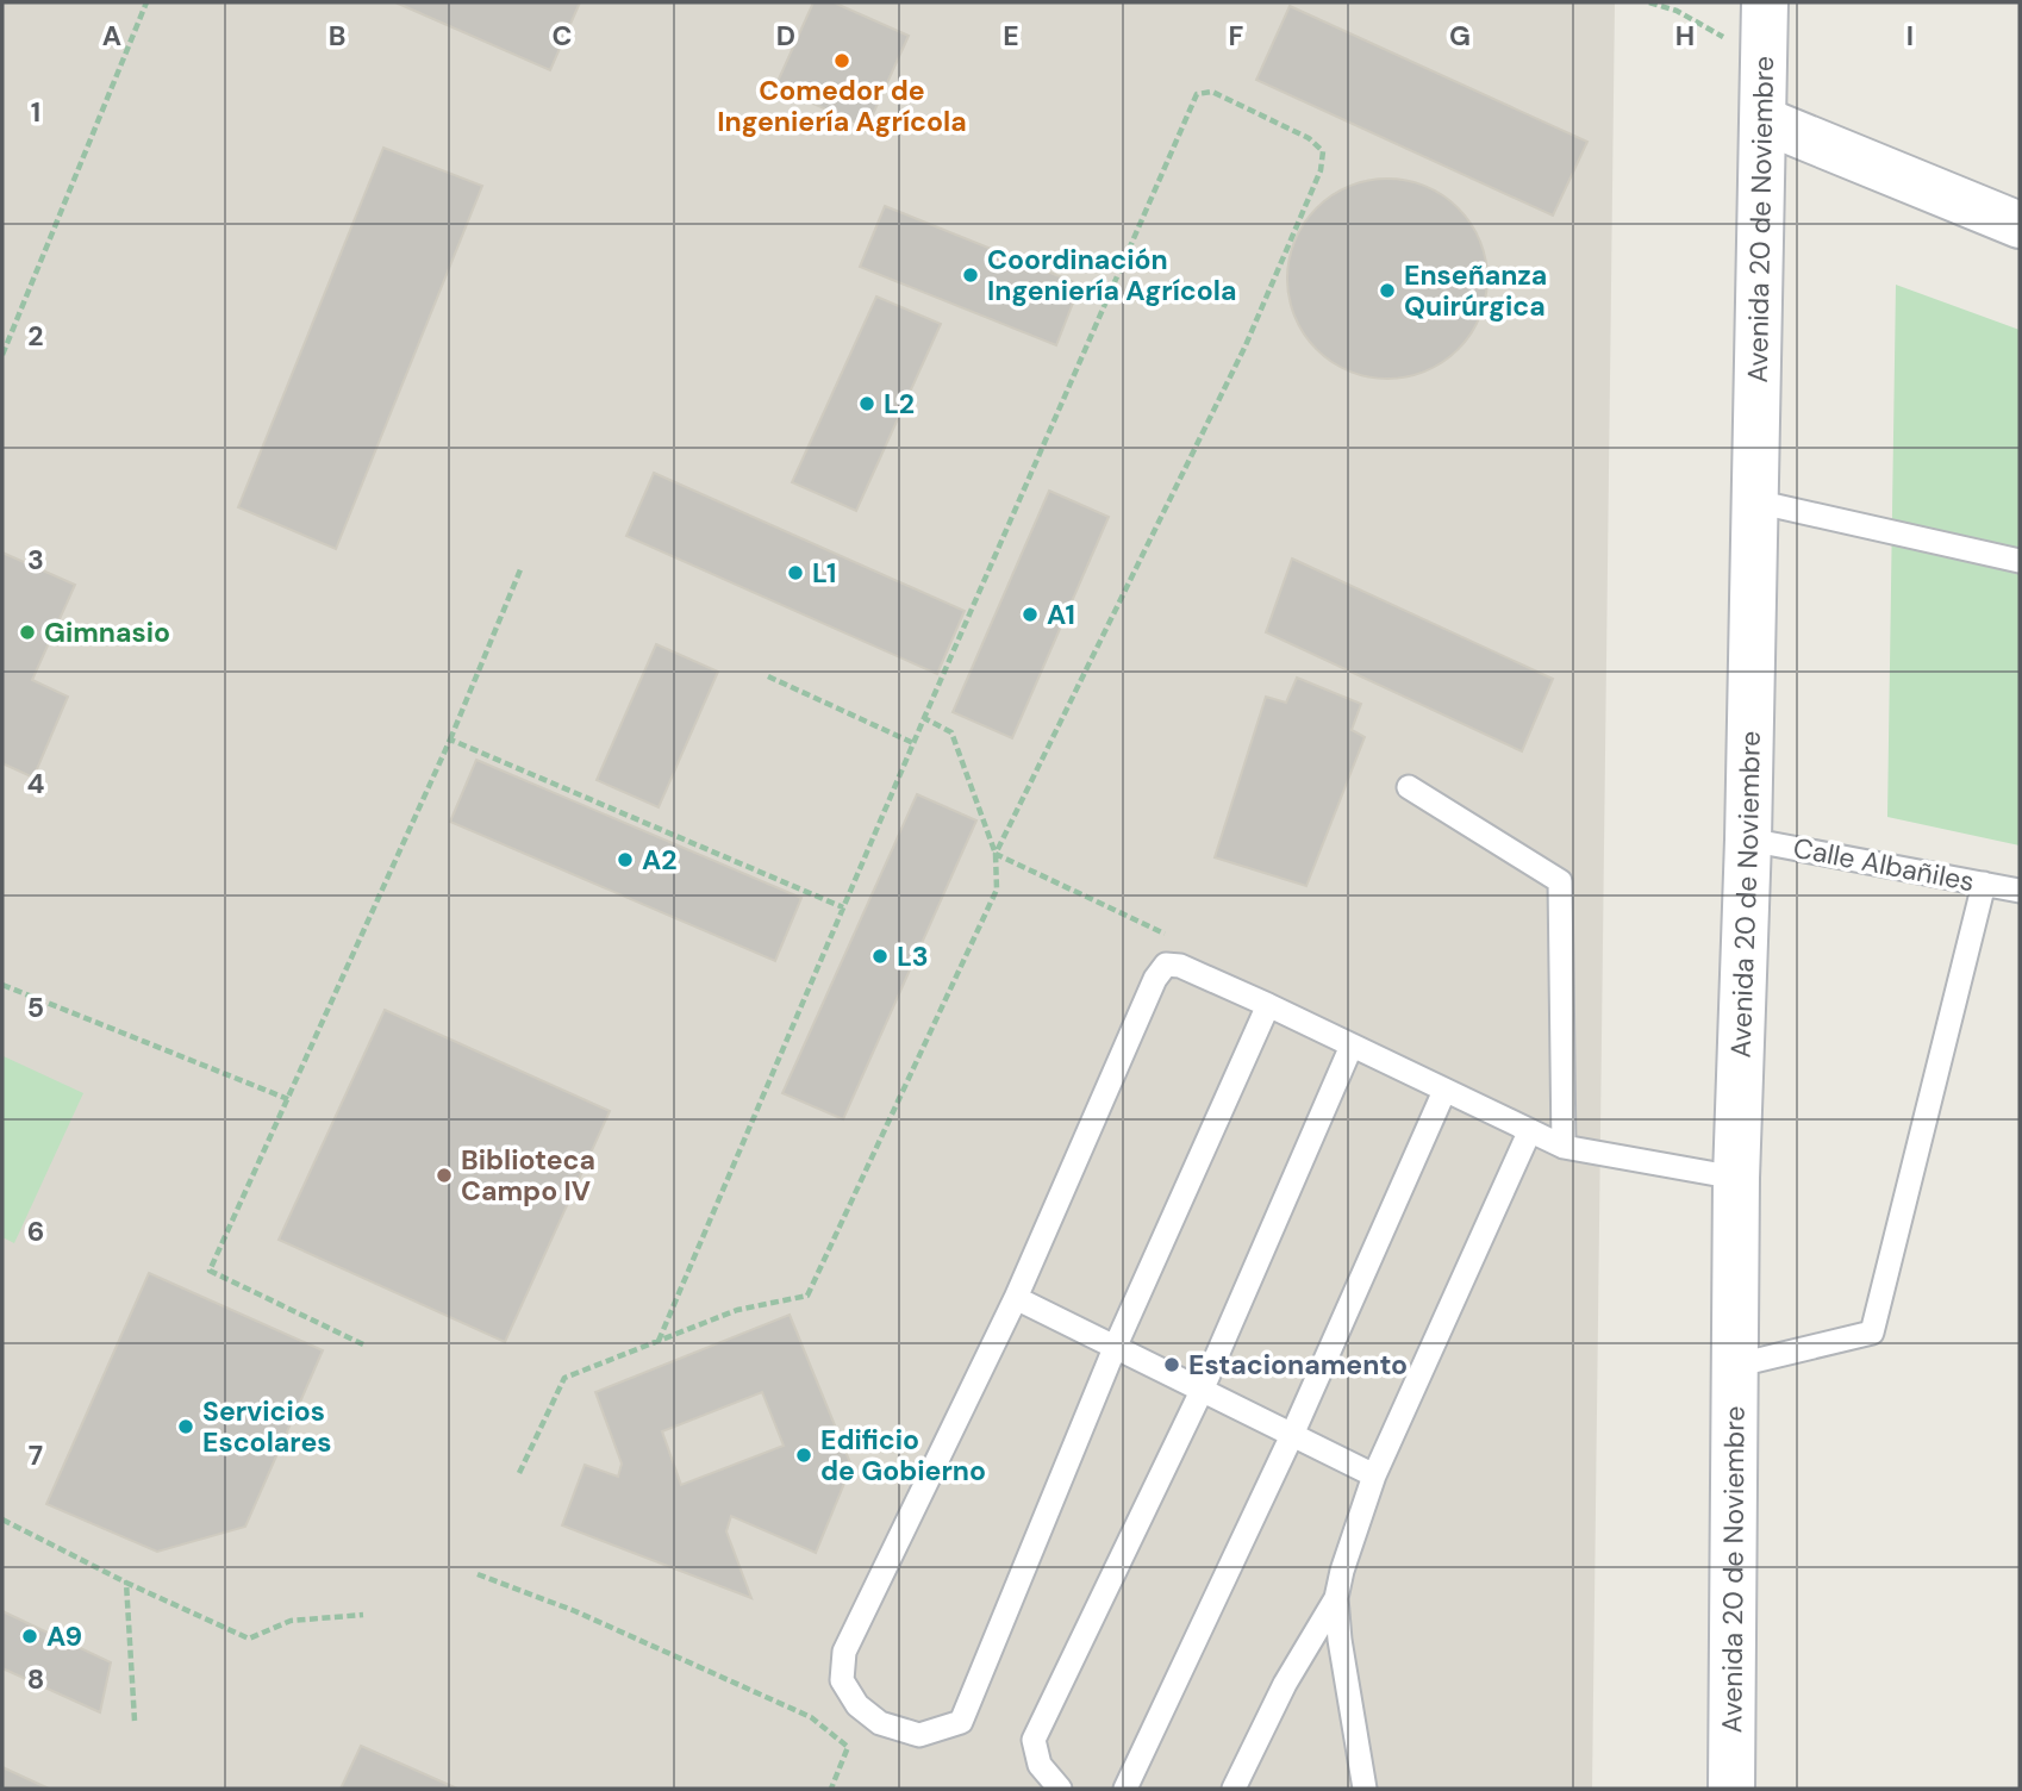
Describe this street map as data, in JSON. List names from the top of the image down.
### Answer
{
  "streets": {
    "main road": ["Avenida 20 de Noviembre"],
    "lane": ["Calle Albañiles"]
  },
  "crossings": [
    ["Avenida 20 de Noviembre", "Calle Albañiles"]
  ],
  "places": [
    "Comedor de Ingeniería Agrícola",
    "Coordinación Ingeniería Agrícola",
    "Enseñanza Quirúrgica",
    "L2",
    "L1",
    "A1",
    "Gimnasio",
    "A2",
    "L3",
    "Biblioteca Campo IV",
    "Estacionamento",
    "Servicios Escolares",
    "Edificio de Gobierno",
    "A9"
  ],
  "grid": {
    "columns": [
      "A",
      "B",
      "C",
      "D",
      "E",
      "F",
      "G",
      "H",
      "I"
    ],
    "rows": [
      "1",
      "2",
      "3",
      "4",
      "5",
      "6",
      "7",
      "8"
    ]
  }
}
